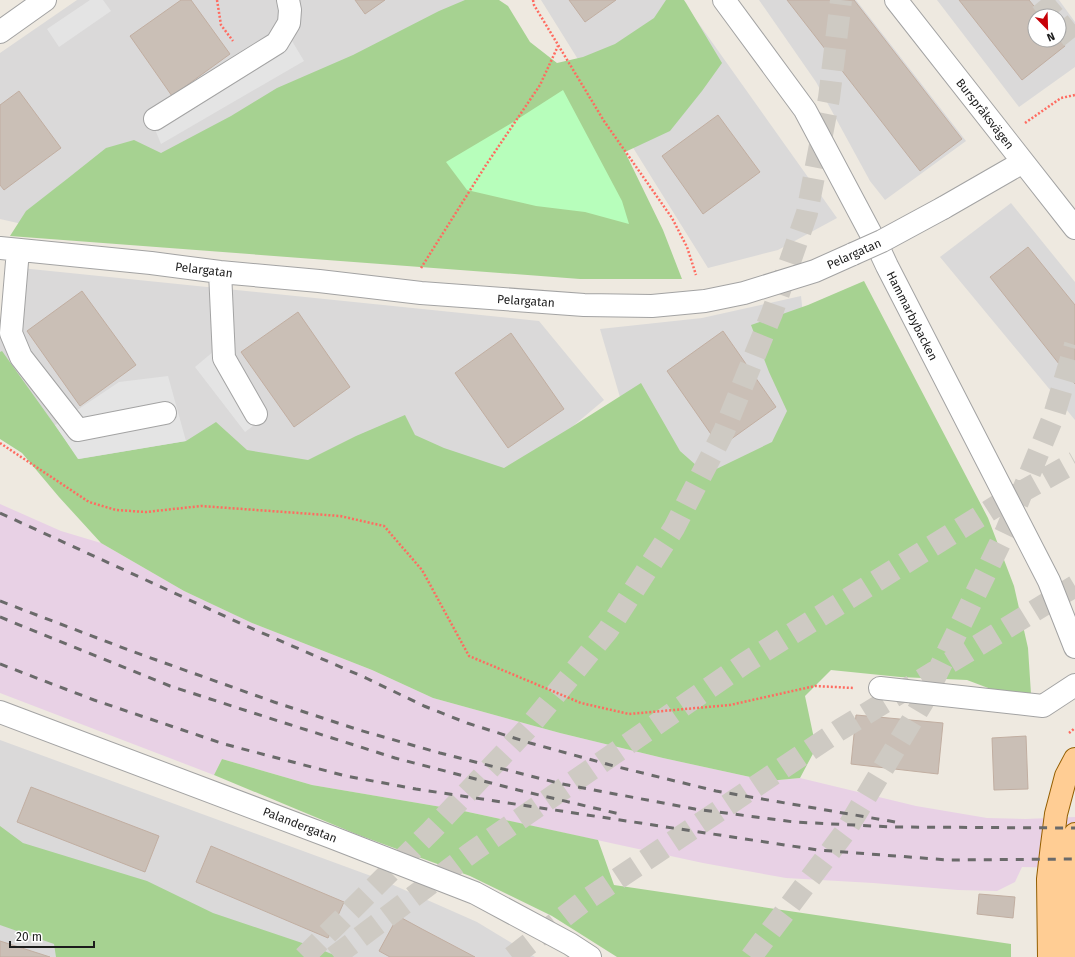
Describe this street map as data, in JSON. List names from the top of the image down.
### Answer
{
  "streets": {
    "street": [
      "Burspråksvägen",
      "Pelargatan",
      "Hammarbybacken",
      "Palandergatan"
    ]
  },
  "crossings": [
    ["Burspråksvägen", "Pelargatan"]
  ],
  "scale_bar": "20 m",
  "north": "bottom right"
}
